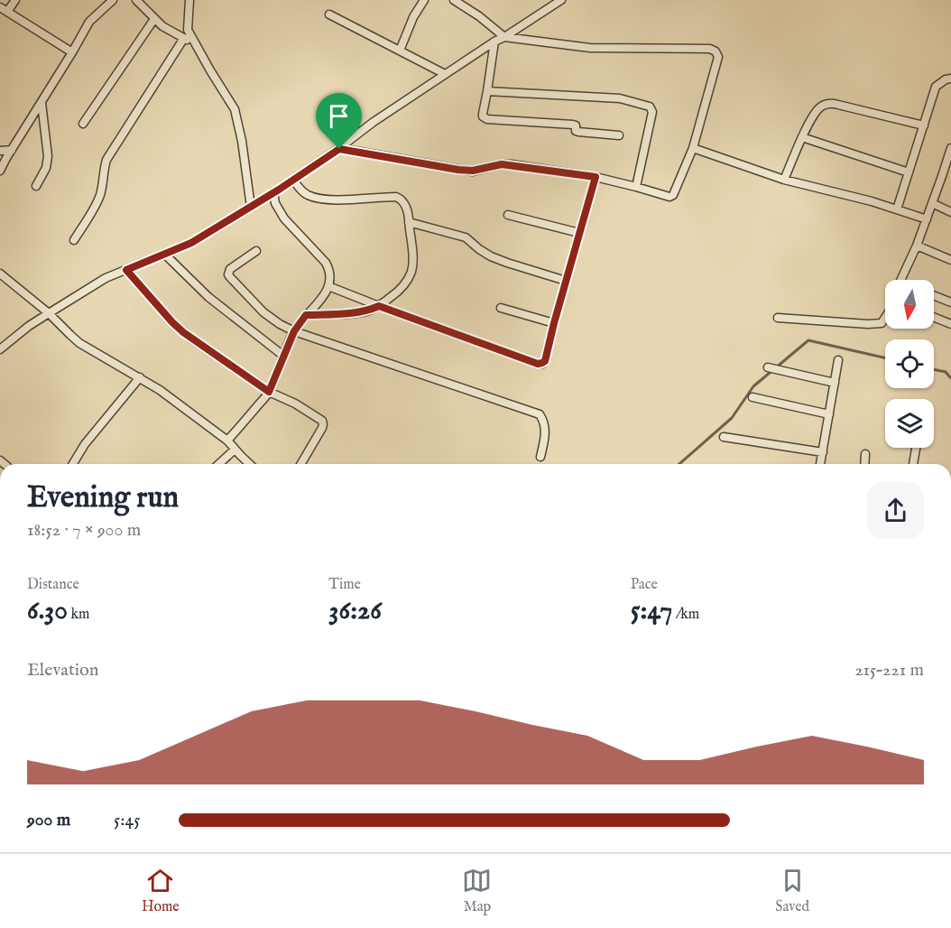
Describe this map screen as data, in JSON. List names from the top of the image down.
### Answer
{
  "north": "bottom",
  "page": {
    "heading": ["Evening run", "18:52 · 7 × 900 m"],
    "stats": [
      ["Distance", "6.30 km"],
      ["Time", "36:26"],
      ["Pace", "5:47 /km"]
    ],
    "chart": ["Elevation", "215–221 m"],
    "list": [
      {
        "name": "900 m",
        "note": "5:45"
      }
    ],
    "tabs": ["Home", "Map", "Saved"]
  }
}
